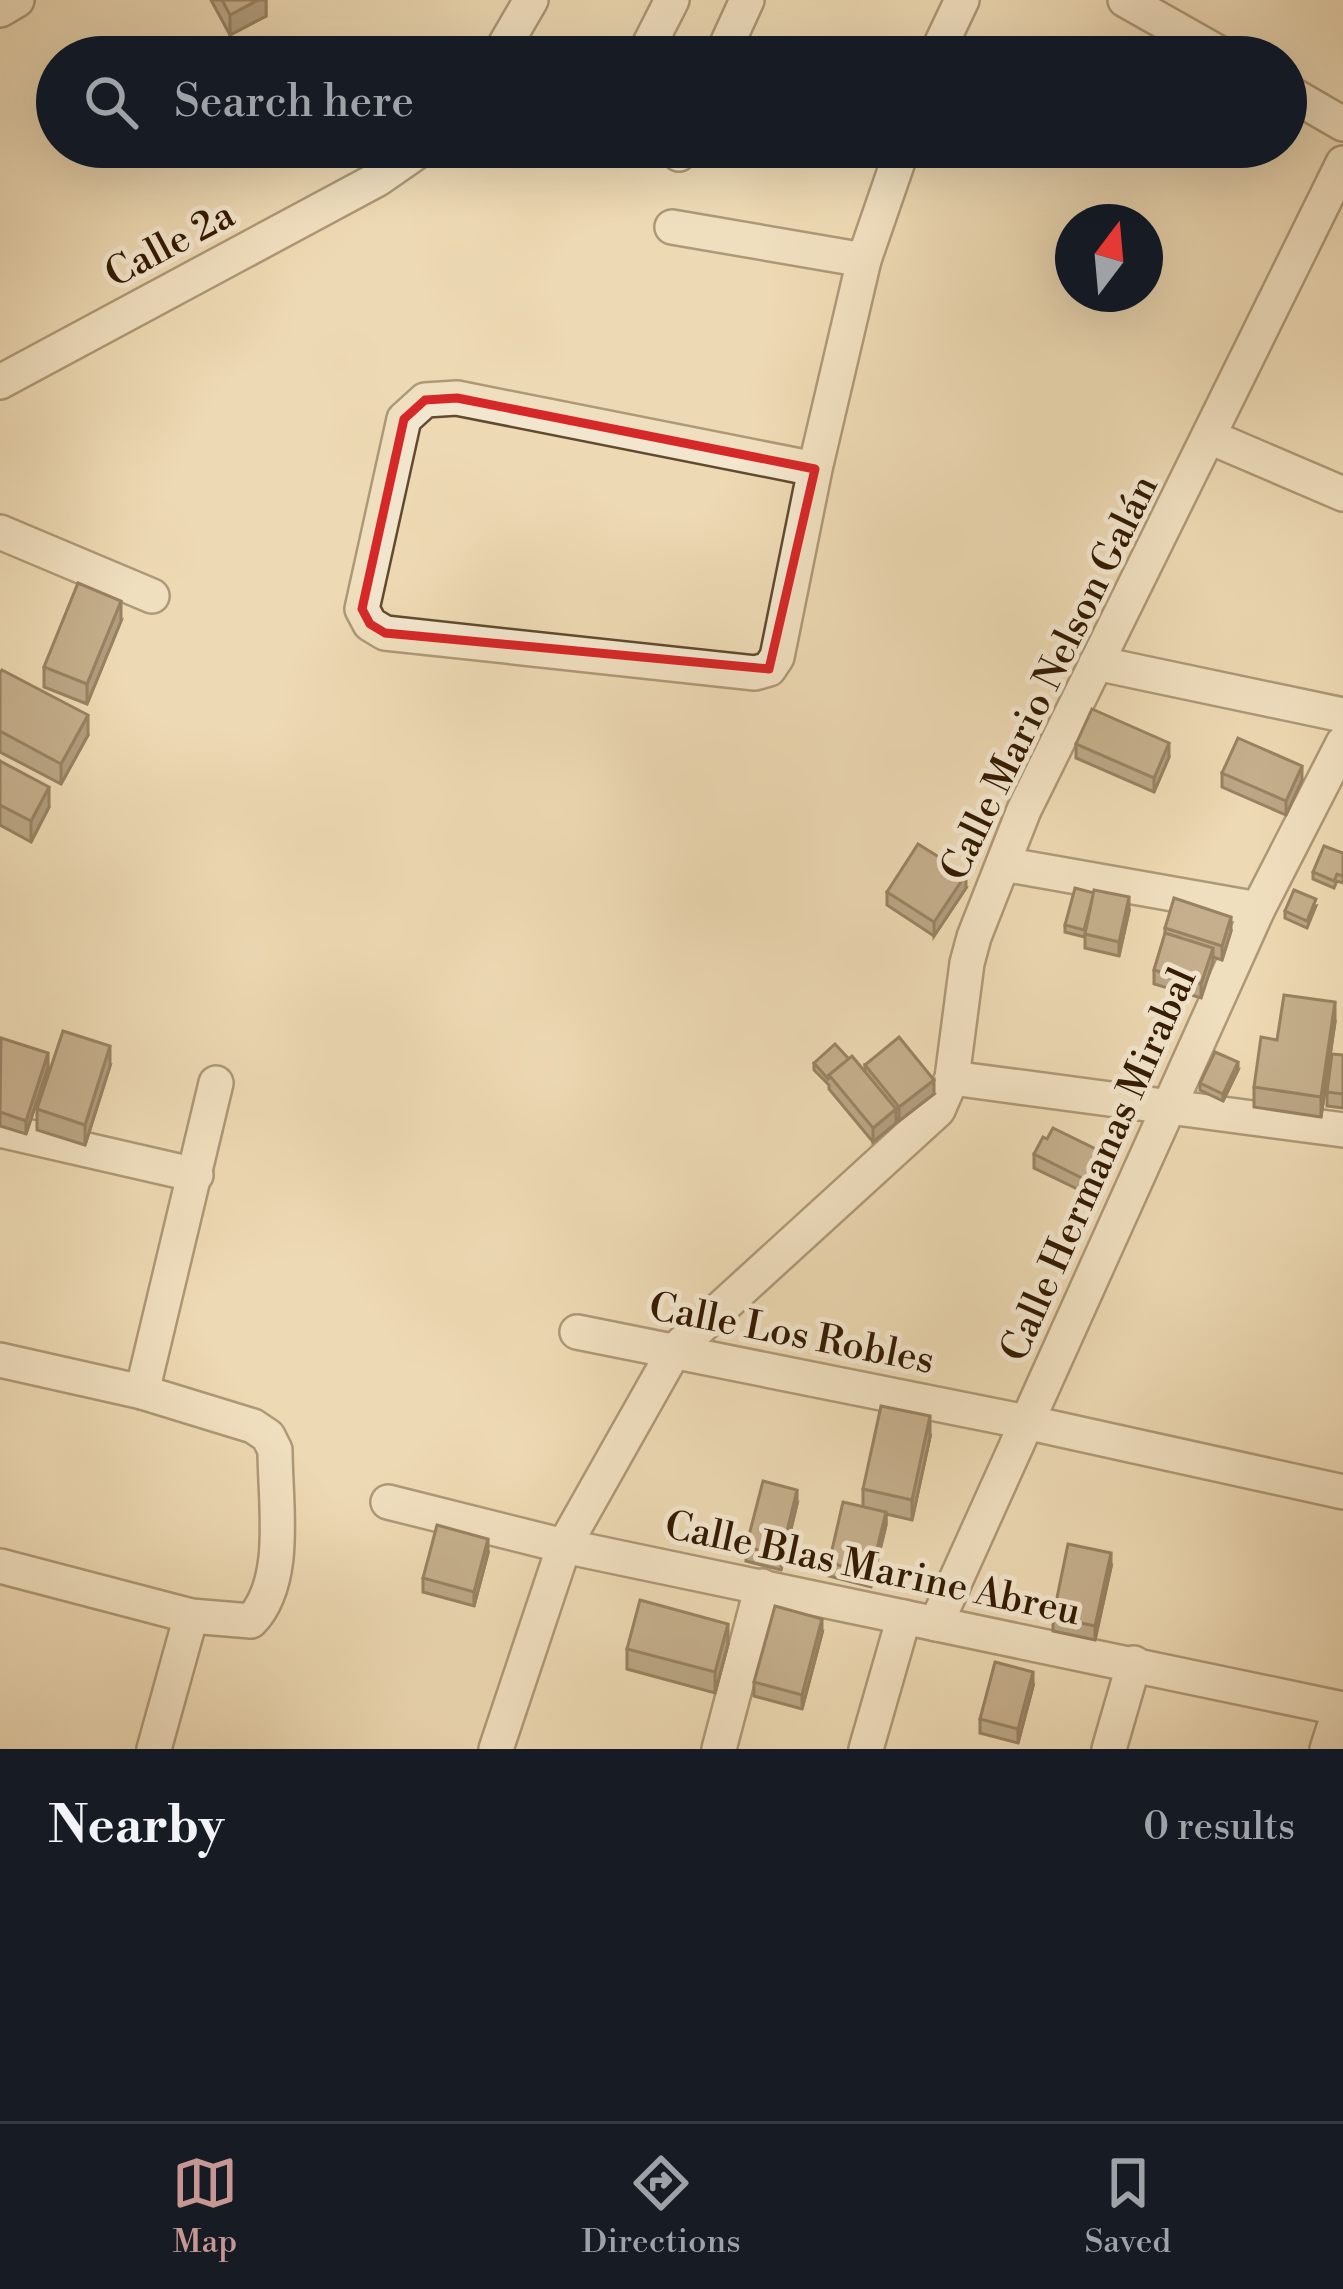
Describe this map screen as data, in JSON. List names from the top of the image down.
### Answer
{
  "streets": {
    "street": [
      "Calle 2a",
      "Calle Mario Nelson Galán",
      "Calle Hermanas Mirabal",
      "Calle Los Robles",
      "Calle Blas Marine Abreu"
    ]
  },
  "crossings": [
    ["Calle Mario Nelson Galán", "Calle Los Robles"],
    ["Calle Mario Nelson Galán", "Calle Blas Marine Abreu"],
    ["Calle Hermanas Mirabal", "Calle Los Robles"],
    ["Calle Hermanas Mirabal", "Calle Blas Marine Abreu"]
  ],
  "north": "top",
  "page": {
    "search": "Search here",
    "heading": ["Nearby", "0 results"],
    "nav": ["Map", "Directions", "Saved"]
  }
}
